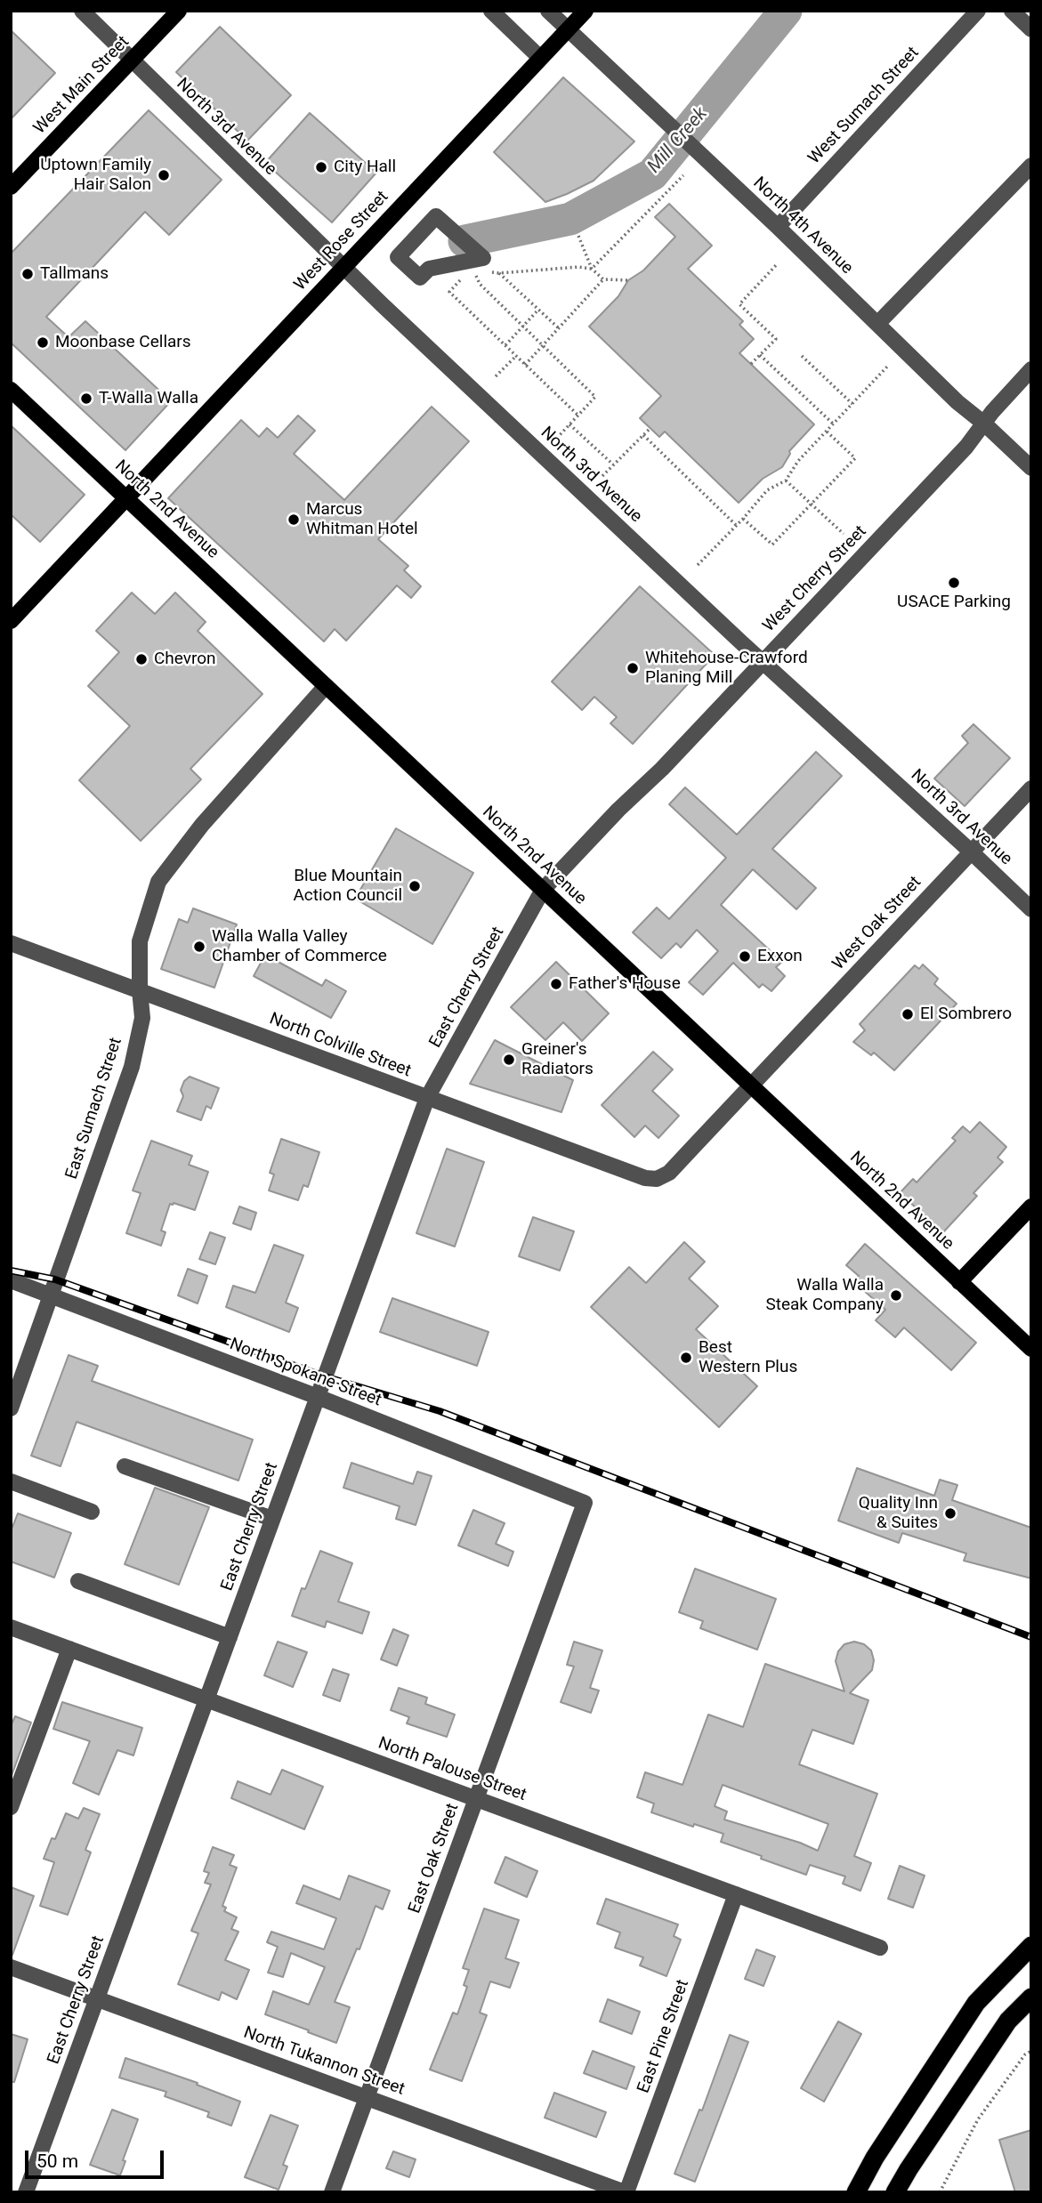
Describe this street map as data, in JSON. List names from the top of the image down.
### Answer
{
  "streets": {
    "main road": ["West Main Street", "West Rose Street", "North 2nd Avenue"],
    "street": [
      "West Sumach Street",
      "North 3rd Avenue",
      "North 4th Avenue",
      "West Cherry Street",
      "West Oak Street",
      "East Cherry Street",
      "North Colville Street",
      "East Sumach Street",
      "North Spokane Street",
      "North Palouse Street",
      "East Oak Street",
      "East Pine Street",
      "North Tukannon Street"
    ]
  },
  "crossings": [
    ["West Main Street", "North 3rd Avenue"],
    ["West Sumach Street", "North 4th Avenue"],
    ["North 3rd Avenue", "West Rose Street"],
    ["North 3rd Avenue", "West Cherry Street"],
    ["North 3rd Avenue", "West Oak Street"],
    ["North 4th Avenue", "West Rose Street"],
    ["North 4th Avenue", "West Cherry Street"],
    ["West Rose Street", "North 2nd Avenue"],
    ["North 2nd Avenue", "West Cherry Street"],
    ["North 2nd Avenue", "West Oak Street"],
    ["North 2nd Avenue", "East Cherry Street"],
    ["North 2nd Avenue", "North Colville Street"],
    ["North 2nd Avenue", "East Sumach Street"],
    ["West Cherry Street", "East Cherry Street"],
    ["West Oak Street", "North Colville Street"],
    ["East Cherry Street", "North Colville Street"],
    ["East Cherry Street", "North Spokane Street"],
    ["East Cherry Street", "North Palouse Street"],
    ["East Cherry Street", "North Tukannon Street"],
    ["North Colville Street", "East Sumach Street"],
    ["East Sumach Street", "North Spokane Street"],
    ["North Spokane Street", "East Oak Street"],
    ["North Palouse Street", "East Oak Street"],
    ["North Palouse Street", "East Pine Street"],
    ["East Oak Street", "North Tukannon Street"],
    ["East Pine Street", "North Tukannon Street"]
  ],
  "water": ["Mill Creek"],
  "places": [
    "City Hall",
    "Uptown Family Hair Salon",
    "Tallmans",
    "Moonbase Cellars",
    "T-Walla Walla",
    "Marcus Whitman Hotel",
    "USACE Parking",
    "Chevron",
    "Whitehouse-Crawford Planing Mill",
    "Blue Mountain Action Council",
    "Walla Walla Valley Chamber of Commerce",
    "Exxon",
    "Father's House",
    "El Sombrero",
    "Greiner's Radiators",
    "Walla Walla Steak Company",
    "Best Western Plus",
    "Quality Inn & Suites"
  ],
  "scale_bar": "50 m"
}
